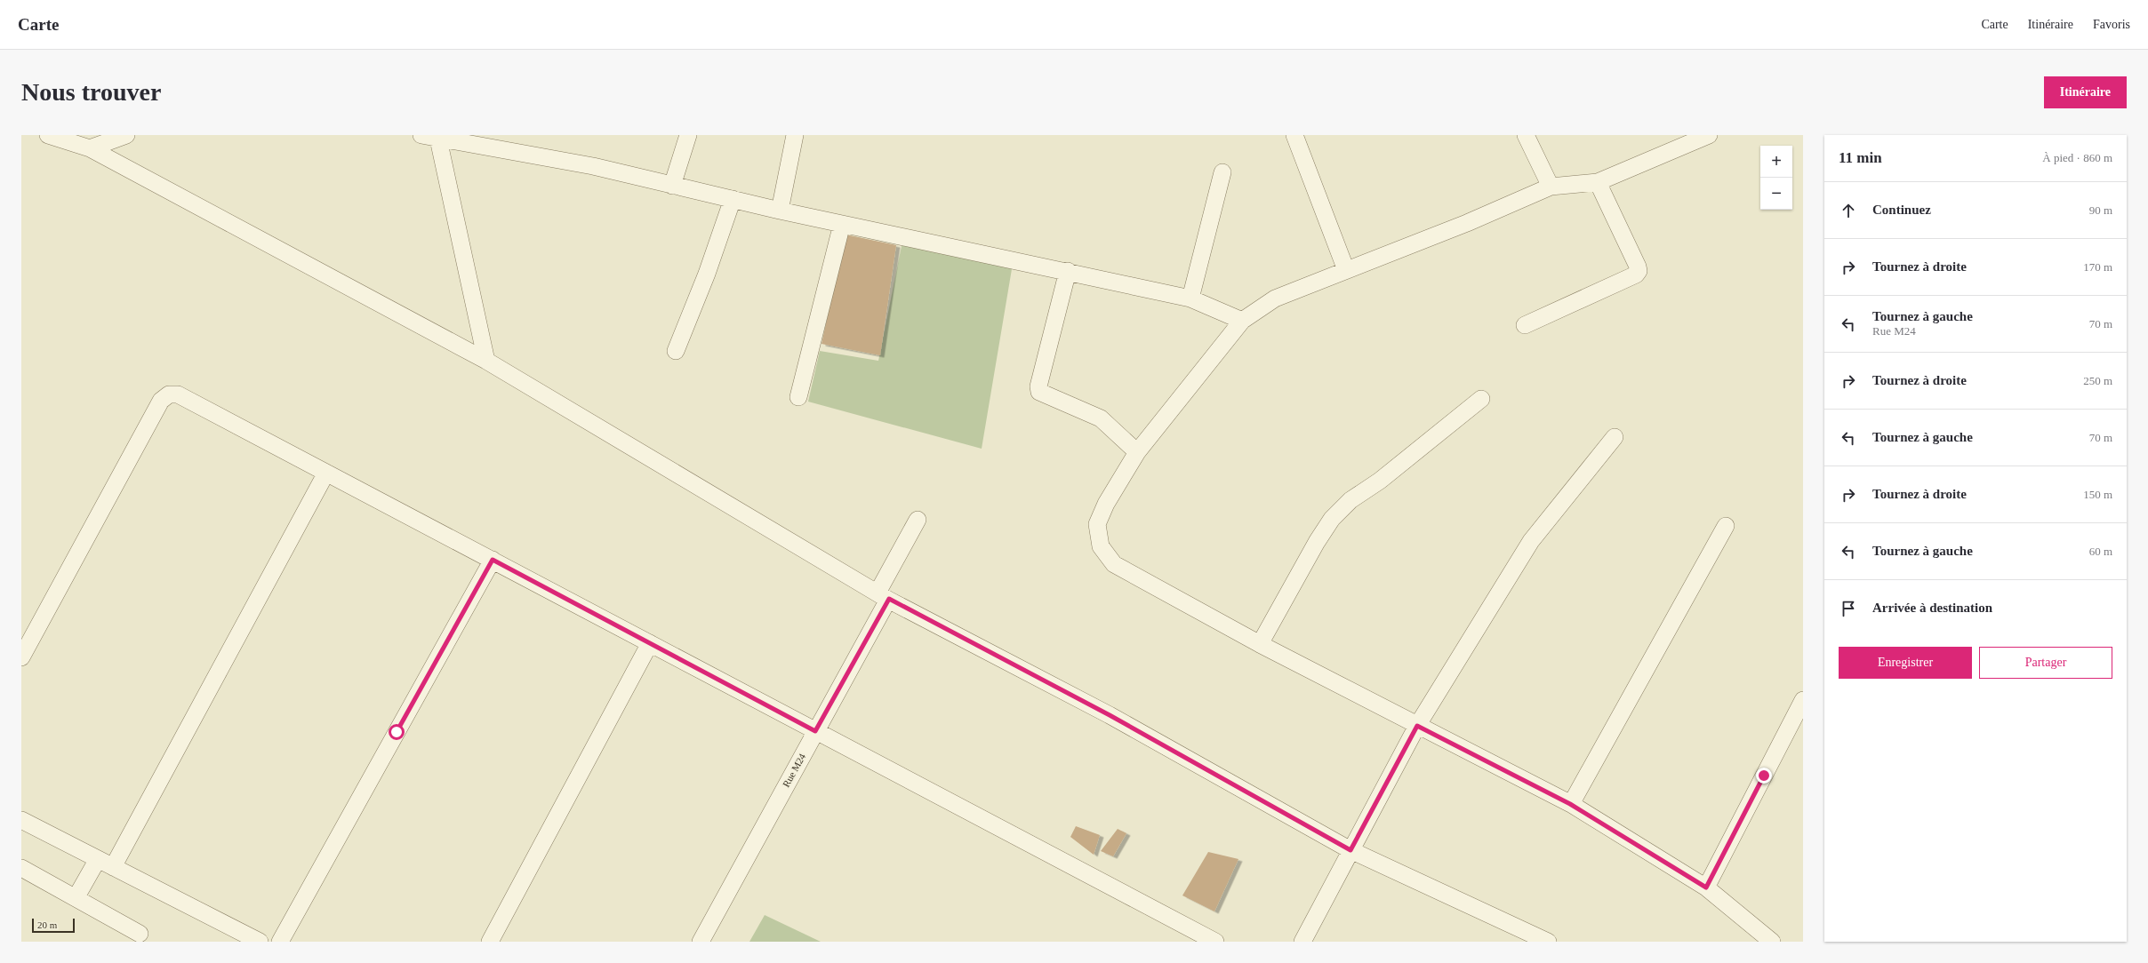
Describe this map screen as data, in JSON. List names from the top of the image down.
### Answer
{
  "streets": {
    "street": ["Rue M24"]
  },
  "scale_bar": "20 m",
  "page": {
    "header": "Carte",
    "nav": ["Carte", "Itinéraire", "Favoris"],
    "buttons": [
      "Itinéraire",
      ["Enregistrer", "Partager"]
    ],
    "title": "Nous trouver",
    "heading": ["11 min", "À pied · 860 m"],
    "map_buttons": ["+", "−"],
    "list": [
      ["Continuez", "90 m"],
      ["Tournez à droite", "170 m"],
      ["Tournez à gauche", "Rue M24", "70 m"],
      ["Tournez à droite", "250 m"],
      ["Tournez à gauche", "70 m"],
      ["Tournez à droite", "150 m"],
      ["Tournez à gauche", "60 m"],
      "Arrivée à destination"
    ],
    "scale": "20 m"
  }
}
